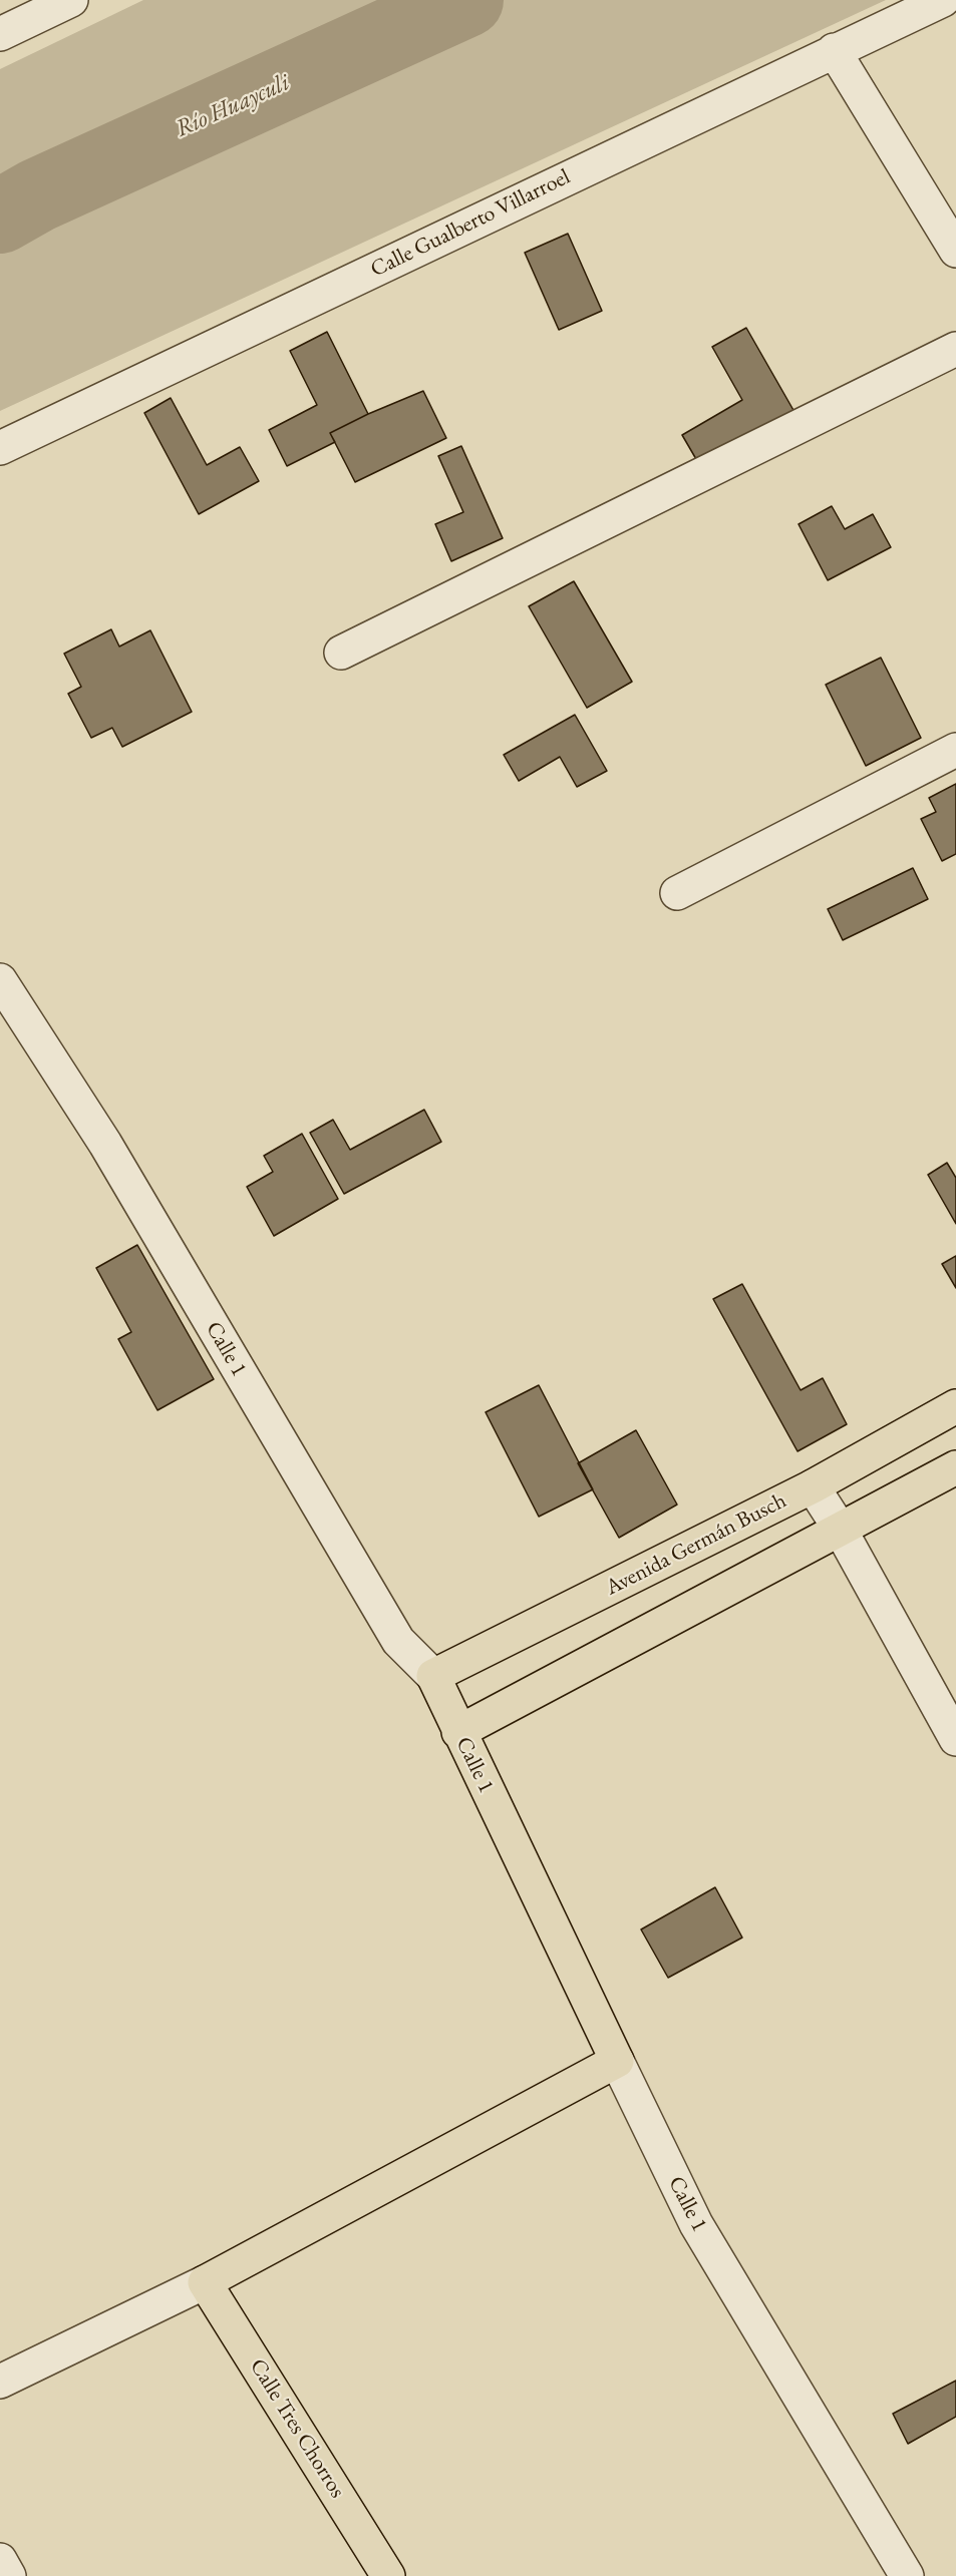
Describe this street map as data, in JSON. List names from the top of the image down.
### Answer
{
  "streets": {
    "main road": ["Calle 1", "Avenida Germán Busch", "Calle Tres Chorros"],
    "street": ["Calle Gualberto Villarroel"]
  },
  "crossings": [
    ["Calle 1", "Avenida Germán Busch"]
  ],
  "water": ["Río Huayculi"]
}
